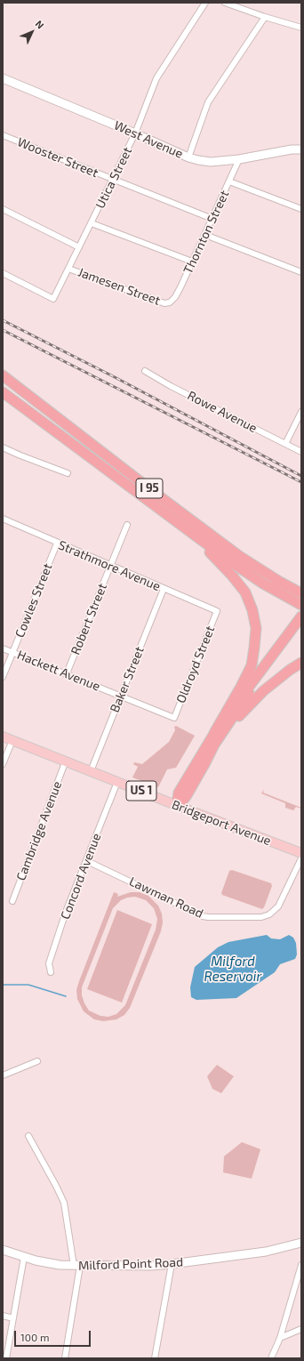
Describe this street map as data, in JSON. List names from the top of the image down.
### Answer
{
  "streets": {
    "highway": ["I 95"],
    "main road": ["US 1", "Bridgeport Avenue"],
    "street": [
      "West Avenue",
      "Wooster Street",
      "Utica Street",
      "Thornton Street",
      "Jamesen Street",
      "Rowe Avenue",
      "Strathmore Avenue",
      "Cowles Street",
      "Robert Street",
      "Oldroyd Street",
      "Hackett Avenue",
      "Baker Street",
      "Cambridge Avenue",
      "Concord Avenue",
      "Lawman Road",
      "Milford Point Road"
    ]
  },
  "crossings": [
    ["West Avenue", "Utica Street"],
    ["West Avenue", "Thornton Street"],
    ["Wooster Street", "Utica Street"],
    ["Wooster Street", "Thornton Street"],
    ["Utica Street", "Jamesen Street"],
    ["Thornton Street", "Jamesen Street"],
    ["Strathmore Avenue", "Cowles Street"],
    ["Strathmore Avenue", "Robert Street"],
    ["Strathmore Avenue", "Oldroyd Street"],
    ["Strathmore Avenue", "Baker Street"],
    ["Cowles Street", "Hackett Avenue"],
    ["Robert Street", "Hackett Avenue"],
    ["Oldroyd Street", "Hackett Avenue"],
    ["Hackett Avenue", "Baker Street"],
    ["Baker Street", "Bridgeport Avenue"],
    ["Bridgeport Avenue", "Cambridge Avenue"],
    ["Bridgeport Avenue", "Concord Avenue"],
    ["Concord Avenue", "Lawman Road"]
  ],
  "water": ["Milford Reservoir"],
  "scale_bar": "100 m",
  "north": "top right"
}
